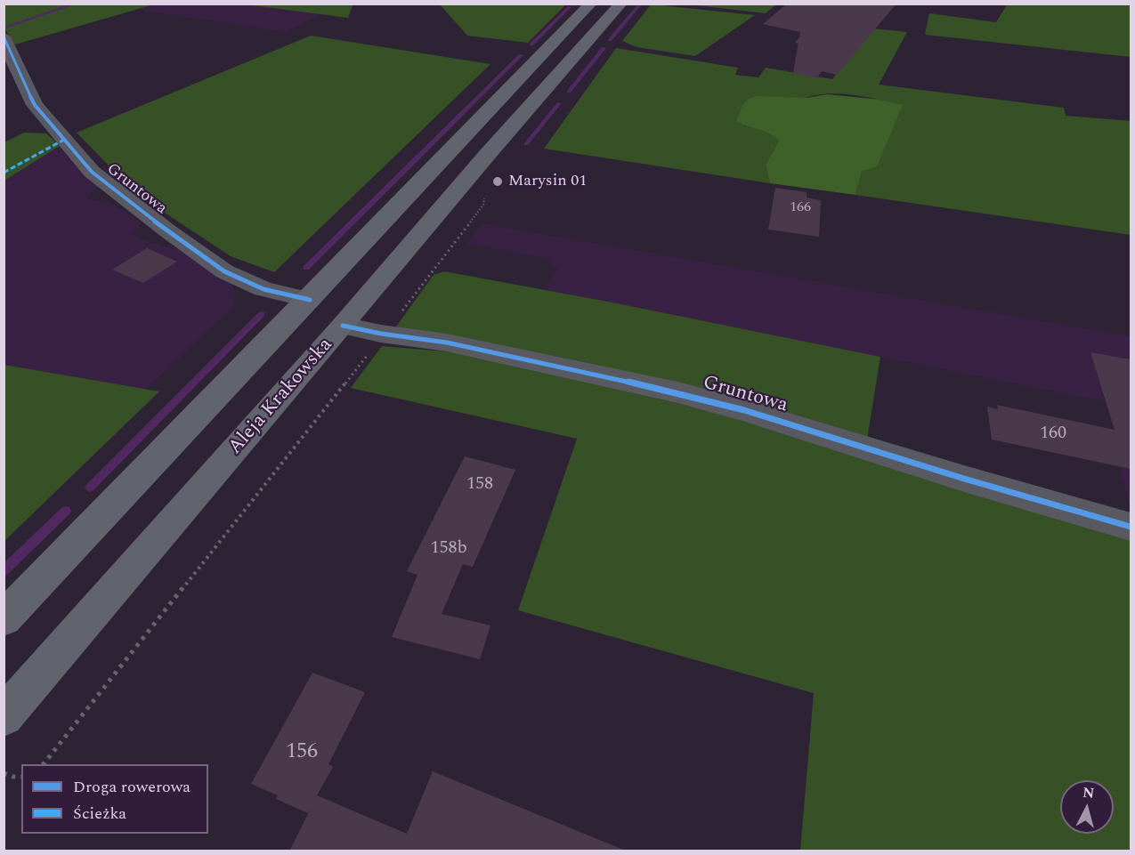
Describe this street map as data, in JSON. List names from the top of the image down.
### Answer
{
  "streets": {
    "main road": ["Aleja Krakowska"],
    "street": ["Gruntowa"]
  },
  "crossings": [
    ["Gruntowa", "Aleja Krakowska"]
  ],
  "places": ["Marysin 01"],
  "house_numbers": [
    "166",
    "160",
    "158",
    "158b",
    "156"
  ],
  "legend": ["Droga rowerowa", "Ścieżka"],
  "north": "top"
}
